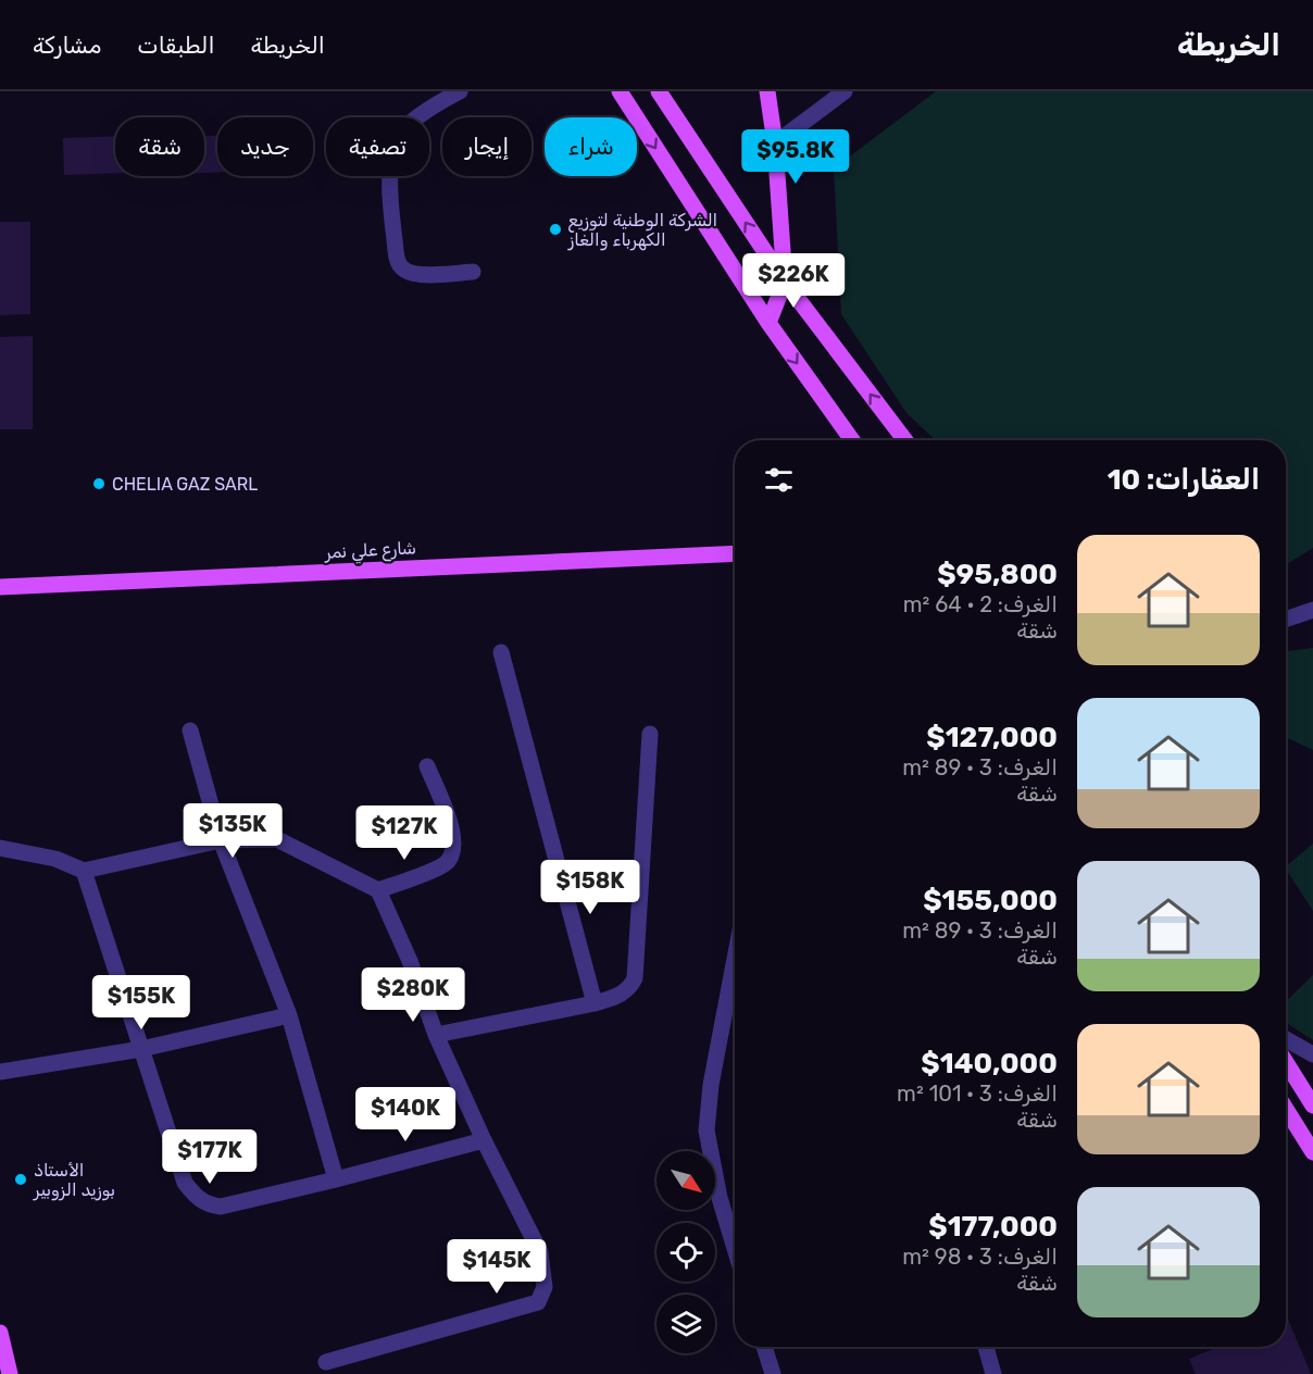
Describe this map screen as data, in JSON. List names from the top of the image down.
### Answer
{
  "streets": {
    "main road": ["شارع علي نمر"]
  },
  "places": ["الشركة الوطنية لتوزيع الكهرباء والغاز", "CHELIA GAZ SARL", "الأستاذ بوزيد الزوبير"],
  "north": "bottom right",
  "page": {
    "header": "الخريطة",
    "nav": ["الخريطة", "الطبقات", "مشاركة"],
    "chip": [
      "شراء",
      "إيجار",
      "تصفية",
      "جديد",
      "شقة"
    ],
    "price": [
      "$95.8K",
      "$226K",
      "$135K",
      "$127K",
      "$158K",
      "$280K",
      "$155K",
      "$140K",
      "$177K",
      "$145K"
    ],
    "heading": "العقارات: 10",
    "list": [
      {
        "name": "$95,800",
        "note": "الغرف: 2 · 64 m² · شقة"
      },
      {
        "name": "$127,000",
        "note": "الغرف: 3 · 89 m² · شقة"
      },
      {
        "name": "$155,000",
        "note": "الغرف: 3 · 89 m² · شقة"
      },
      {
        "name": "$140,000",
        "note": "الغرف: 3 · 101 m² · شقة"
      },
      {
        "name": "$177,000",
        "note": "الغرف: 3 · 98 m² · شقة"
      }
    ]
  }
}
